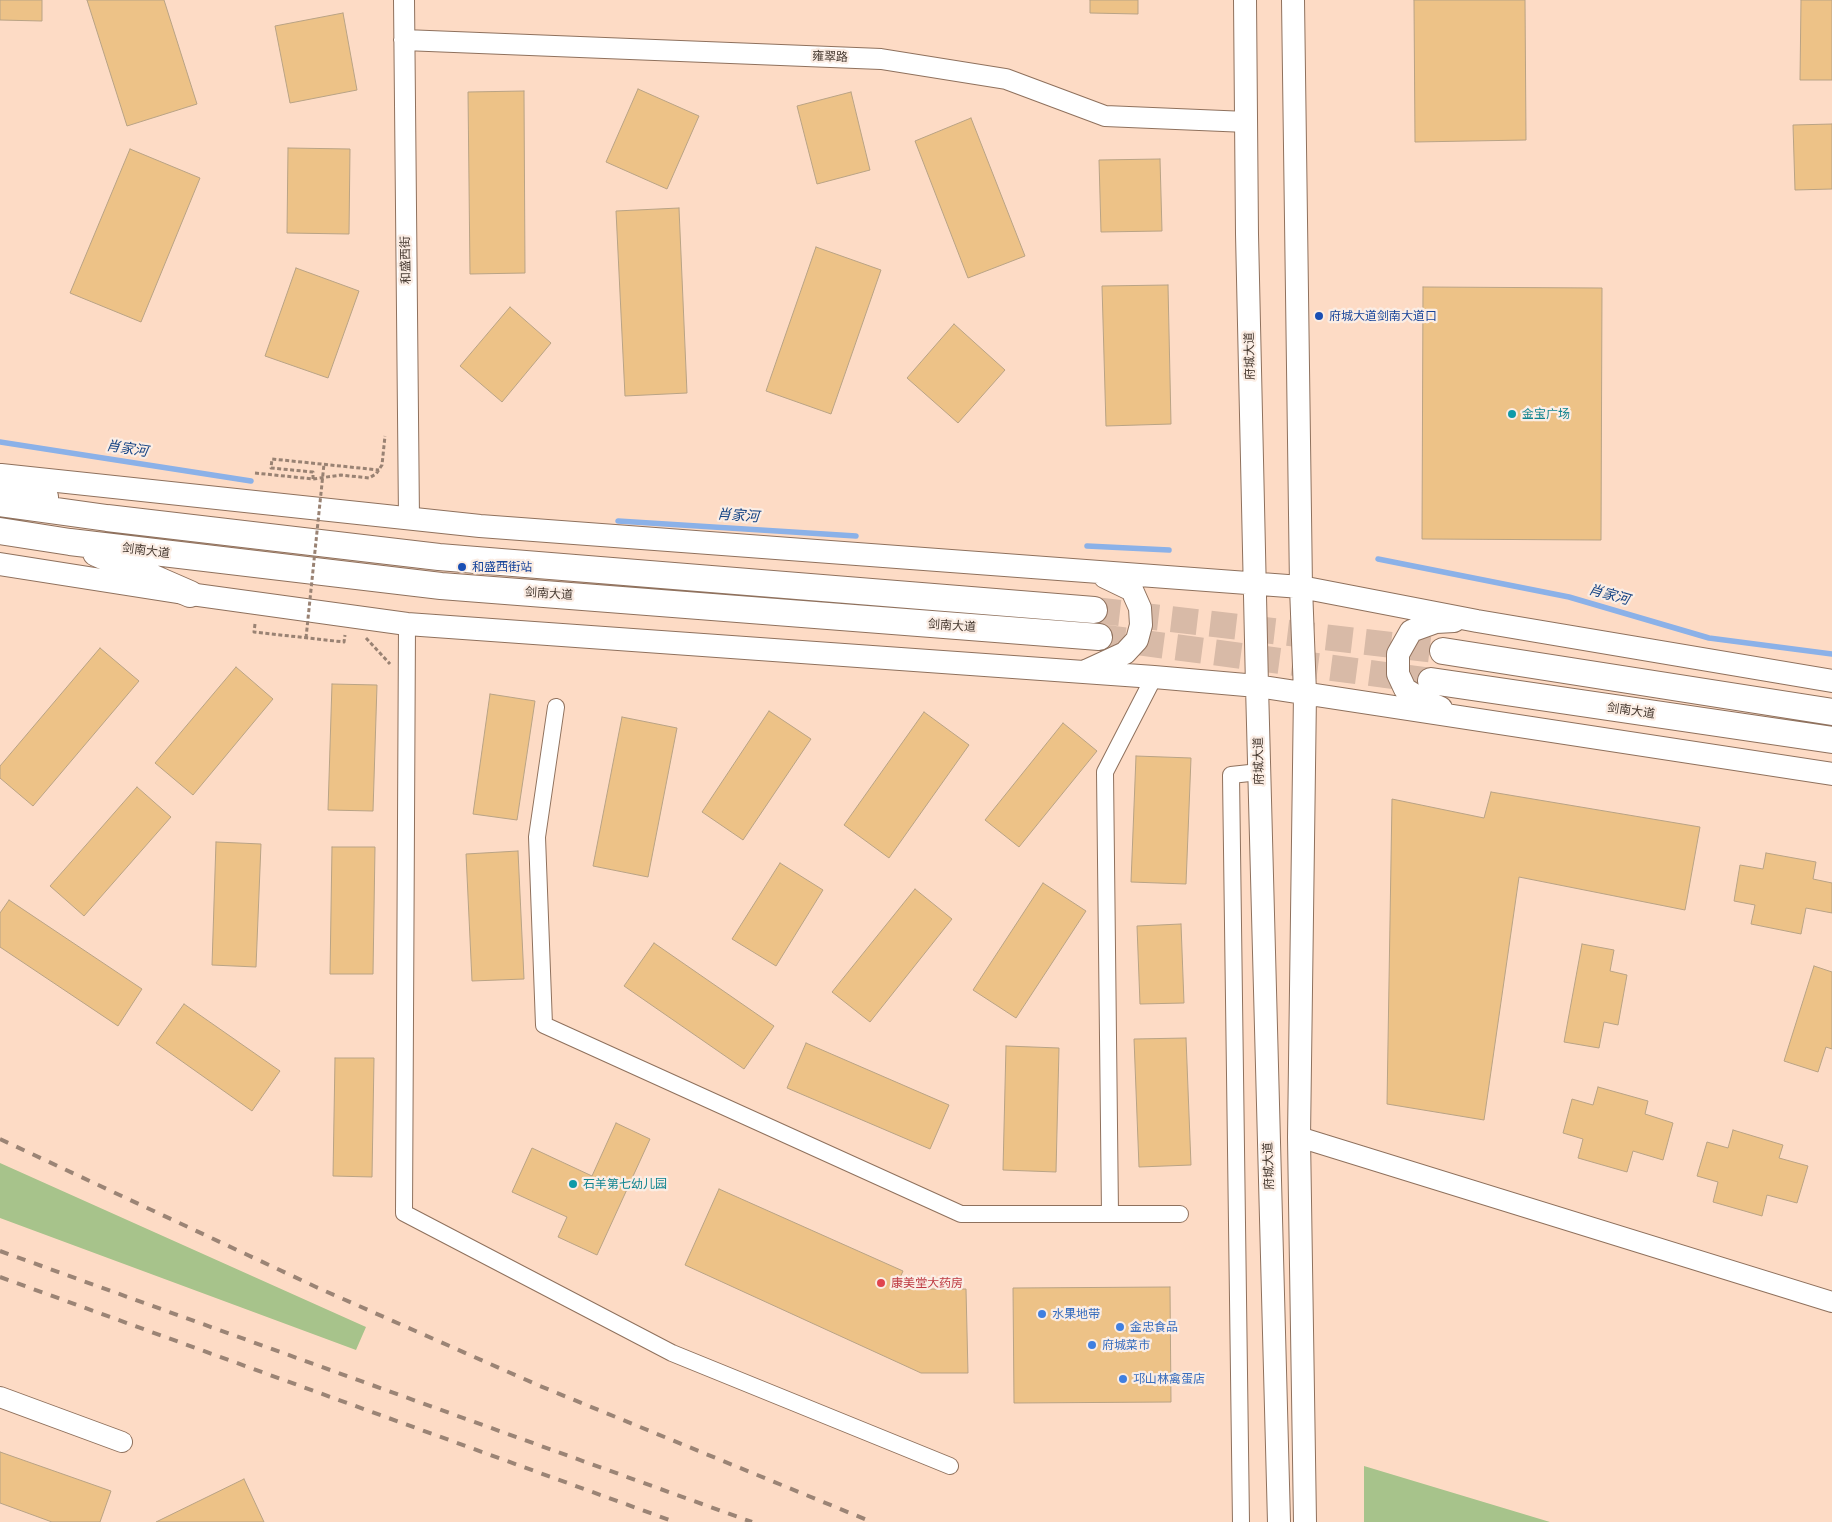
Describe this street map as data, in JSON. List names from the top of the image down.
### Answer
{
  "streets": {
    "highway": ["剑南大道"],
    "main road": ["府城大道"],
    "street": ["雍翠路", "和盛西街"]
  },
  "crossings": [
    ["雍翠路", "和盛西街"],
    ["雍翠路", "府城大道"]
  ],
  "water": ["肖家河"],
  "places": [
    "府城大道剑南大道口",
    "金宝广场",
    "和盛西街站",
    "石羊第七幼儿园",
    "康美堂大药房",
    "水果地带",
    "金忠食品",
    "府城菜市",
    "邛山林禽蛋店"
  ]
}
